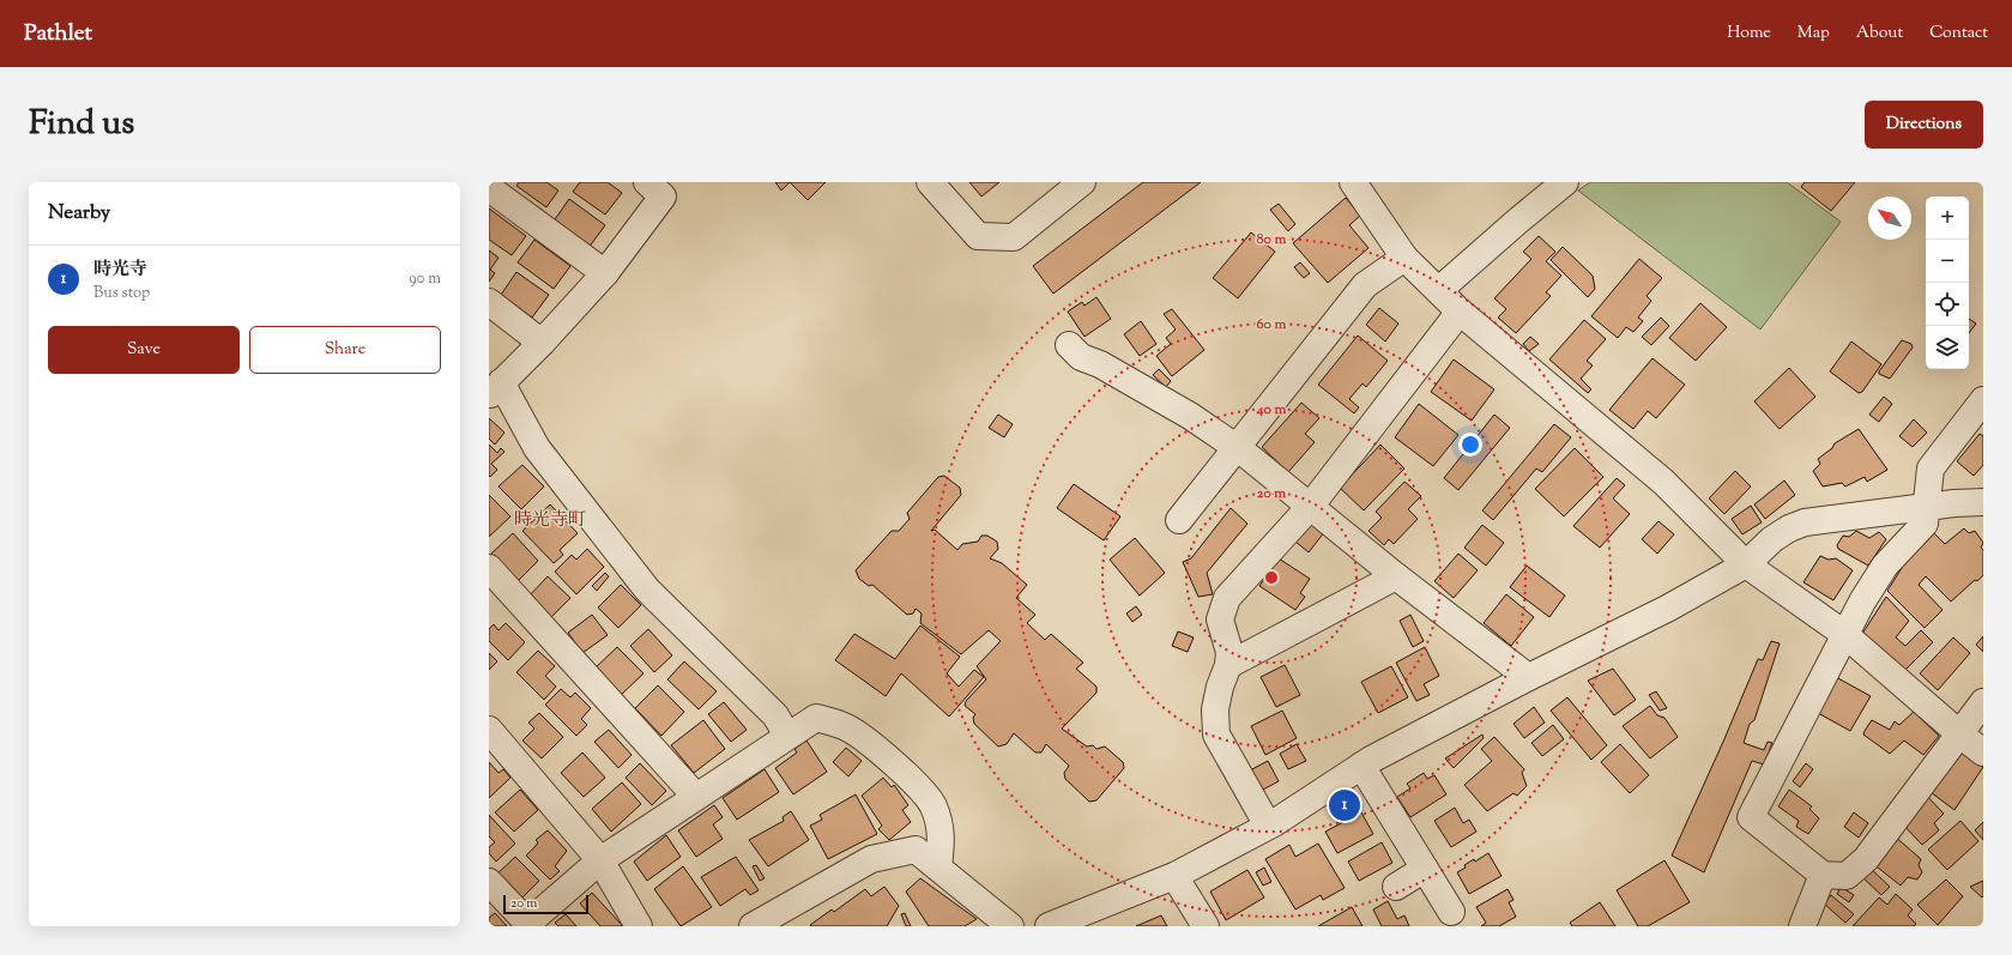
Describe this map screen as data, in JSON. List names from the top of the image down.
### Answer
{
  "districts": ["時光寺町"],
  "scale_bar": "20 m",
  "north": "top left",
  "page": {
    "header": "Pathlet",
    "nav": [
      "Home",
      "Map",
      "About",
      "Contact"
    ],
    "title": "Find us",
    "buttons": [
      "Directions",
      ["Save", "Share"]
    ],
    "heading": "Nearby",
    "map_buttons": ["+", "−"],
    "list": [
      {
        "mark": "1",
        "name": "時光寺",
        "note": "Bus stop",
        "value": "90 m"
      }
    ],
    "pins": "1",
    "scale": "20 m"
  },
  "rings": [
    "80 m",
    "60 m",
    "40 m",
    "20 m"
  ]
}
